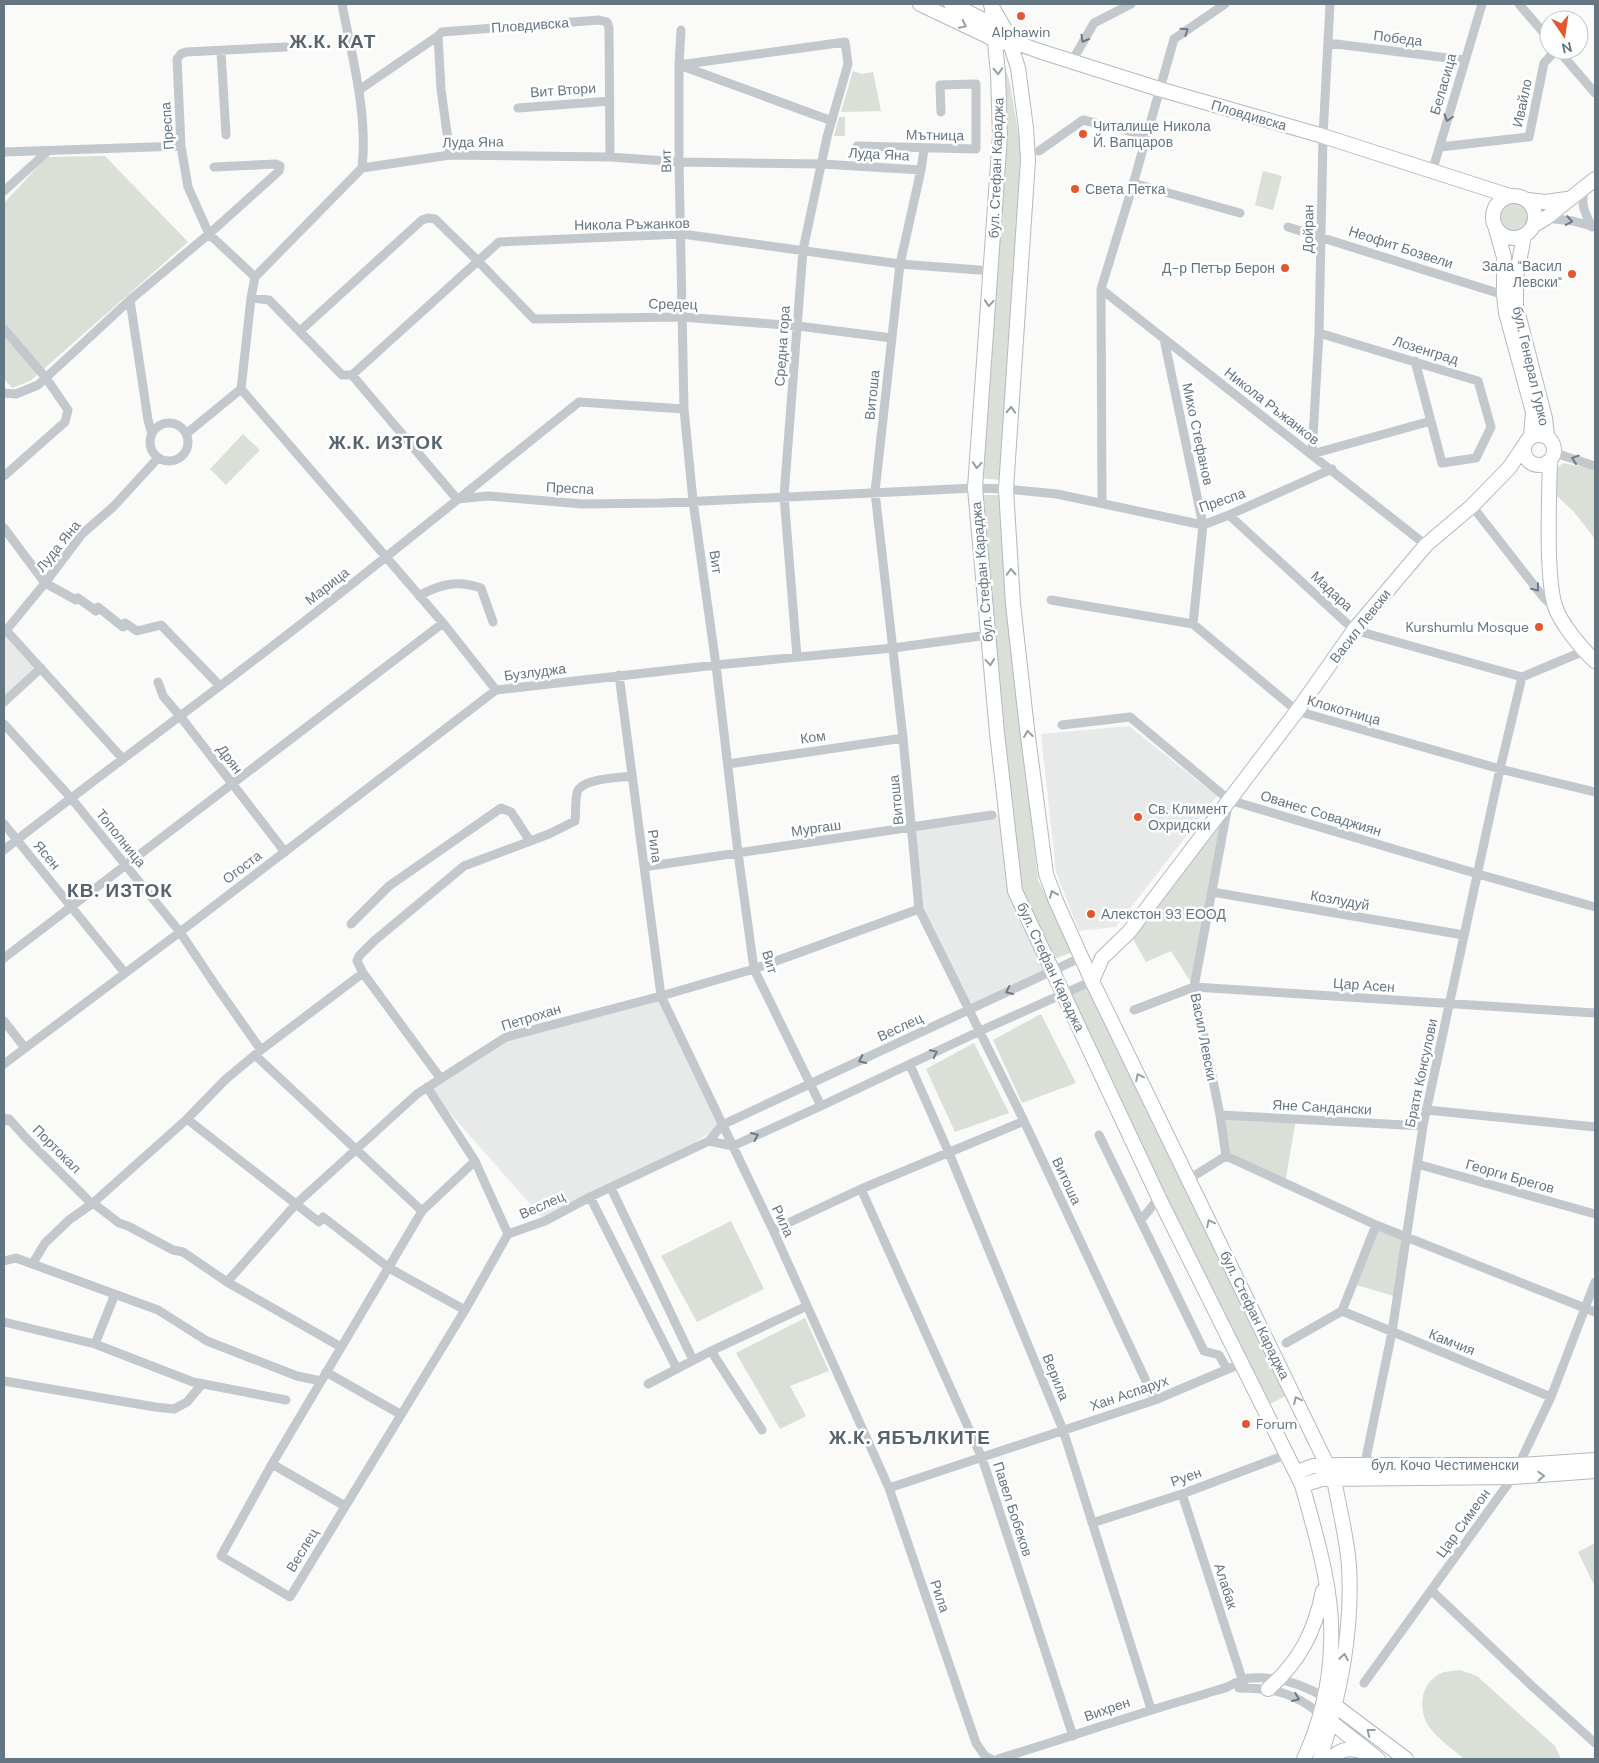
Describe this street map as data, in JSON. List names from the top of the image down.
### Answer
{
  "streets": {
    "street": [
      "Пловдивска",
      "Победа",
      "Беласица",
      "Вит Втори",
      "Ивайло",
      "Преспа",
      "Мътница",
      "Луда Яна",
      "Вит",
      "бул. Стефан Караджа",
      "Никола Ръжанков",
      "Дойран",
      "Неофит Бозвели",
      "Средец",
      "Средна гора",
      "Лозенград",
      "бул. Генерал Гурко",
      "Витоша",
      "Михо Стефанов",
      "Марица",
      "Мадара",
      "Васил Левски",
      "Бузлуджа",
      "Клокотница",
      "Ком",
      "Дрян",
      "Ованес Соваджиян",
      "Мургаш",
      "Тополница",
      "Рила",
      "Ясен",
      "Огоста",
      "Козлудуй",
      "Цар Асен",
      "Петрохан",
      "Веслец",
      "Братя Консулови",
      "Яне Сандански",
      "Портокал",
      "Георги Брегов",
      "Камчия",
      "Верила",
      "Хан Аспарух",
      "бул. Кочо Честименски",
      "Руен",
      "Павел Бобеков",
      "Цар Симеон",
      "Алабак",
      "Вихрен"
    ]
  },
  "crossings": [
    ["Пловдивска", "Беласица"],
    ["Пловдивска", "Вит Втори"],
    ["Пловдивска", "Луда Яна"],
    ["Пловдивска", "бул. Стефан Караджа"],
    ["Пловдивска", "Дойран"],
    ["Пловдивска", "бул. Генерал Гурко"],
    ["Победа", "Беласица"],
    ["Победа", "Дойран"],
    ["Беласица", "Ивайло"],
    ["Преспа", "Вит"],
    ["Преспа", "бул. Стефан Караджа"],
    ["Преспа", "Никола Ръжанков"],
    ["Преспа", "Средна гора"],
    ["Преспа", "Витоша"],
    ["Преспа", "Михо Стефанов"],
    ["Преспа", "Марица"],
    ["Преспа", "Мадара"],
    ["Мътница", "Витоша"],
    ["Луда Яна", "Вит"],
    ["Луда Яна", "Средна гора"],
    ["Луда Яна", "Витоша"],
    ["Вит", "Никола Ръжанков"],
    ["Вит", "Средец"],
    ["Вит", "Средна гора"],
    ["Вит", "Марица"],
    ["Вит", "Бузлуджа"],
    ["Вит", "Ком"],
    ["Вит", "Мургаш"],
    ["Вит", "Петрохан"],
    ["Вит", "Веслец"],
    ["бул. Стефан Караджа", "Никола Ръжанков"],
    ["бул. Стефан Караджа", "Бузлуджа"],
    ["бул. Стефан Караджа", "Веслец"],
    ["бул. Стефан Караджа", "бул. Кочо Честименски"],
    ["бул. Стефан Караджа", "Руен"],
    ["Никола Ръжанков", "Дойран"],
    ["Никола Ръжанков", "Средец"],
    ["Никола Ръжанков", "Средна гора"],
    ["Никола Ръжанков", "Витоша"],
    ["Никола Ръжанков", "Михо Стефанов"],
    ["Никола Ръжанков", "Васил Левски"],
    ["Дойран", "Неофит Бозвели"],
    ["Дойран", "Лозенград"],
    ["Неофит Бозвели", "бул. Генерал Гурко"],
    ["Средец", "Средна гора"],
    ["Средец", "Витоша"],
    ["Средна гора", "Бузлуджа"],
    ["бул. Генерал Гурко", "Васил Левски"],
    ["Витоша", "Бузлуджа"],
    ["Витоша", "Ком"],
    ["Витоша", "Мургаш"],
    ["Витоша", "Петрохан"],
    ["Витоша", "Веслец"],
    ["Витоша", "Хан Аспарух"],
    ["Михо Стефанов", "Клокотница"],
    ["Марица", "Бузлуджа"],
    ["Марица", "Дрян"],
    ["Марица", "Тополница"],
    ["Марица", "Ясен"],
    ["Мадара", "Васил Левски"],
    ["Мадара", "Братя Консулови"],
    ["Васил Левски", "Клокотница"],
    ["Васил Левски", "Ованес Соваджиян"],
    ["Васил Левски", "Козлудуй"],
    ["Васил Левски", "Цар Асен"],
    ["Васил Левски", "Яне Сандански"],
    ["Бузлуджа", "Рила"],
    ["Бузлуджа", "Огоста"],
    ["Клокотница", "Братя Консулови"],
    ["Дрян", "Огоста"],
    ["Ованес Соваджиян", "Братя Консулови"],
    ["Мургаш", "Рила"],
    ["Тополница", "Огоста"],
    ["Тополница", "Петрохан"],
    ["Тополница", "Веслец"],
    ["Рила", "Петрохан"],
    ["Рила", "Веслец"],
    ["Рила", "Хан Аспарух"],
    ["Ясен", "Огоста"],
    ["Козлудуй", "Братя Консулови"],
    ["Цар Асен", "Братя Консулови"],
    ["Петрохан", "Портокал"],
    ["Веслец", "Портокал"],
    ["Братя Консулови", "Яне Сандански"],
    ["Братя Консулови", "Георги Брегов"],
    ["Братя Консулови", "Камчия"],
    ["Братя Консулови", "бул. Кочо Честименски"],
    ["Камчия", "Цар Симеон"],
    ["Верила", "Хан Аспарух"],
    ["Верила", "Руен"],
    ["Верила", "Вихрен"],
    ["Хан Аспарух", "Павел Бобеков"],
    ["бул. Кочо Честименски", "Цар Симеон"],
    ["Руен", "Алабак"],
    ["Павел Бобеков", "Вихрен"],
    ["Алабак", "Вихрен"]
  ],
  "one_way": ["Беласица"],
  "districts": [
    "Ж.К. КАТ",
    "Ж.К. ИЗТОК",
    "КВ. ИЗТОК",
    "Ж.К. ЯБЪЛКИТЕ"
  ],
  "places": [
    "Alphawin",
    "Читалище Никола Й. Вапцаров",
    "Света Петка",
    "Д-р Петър Берон",
    "Зала \"Васил Левски\"",
    "Kurshumlu Mosque",
    "Св. Климент Охридски",
    "Алекстон 93 ЕООД",
    "Forum"
  ],
  "north": "bottom"
}
